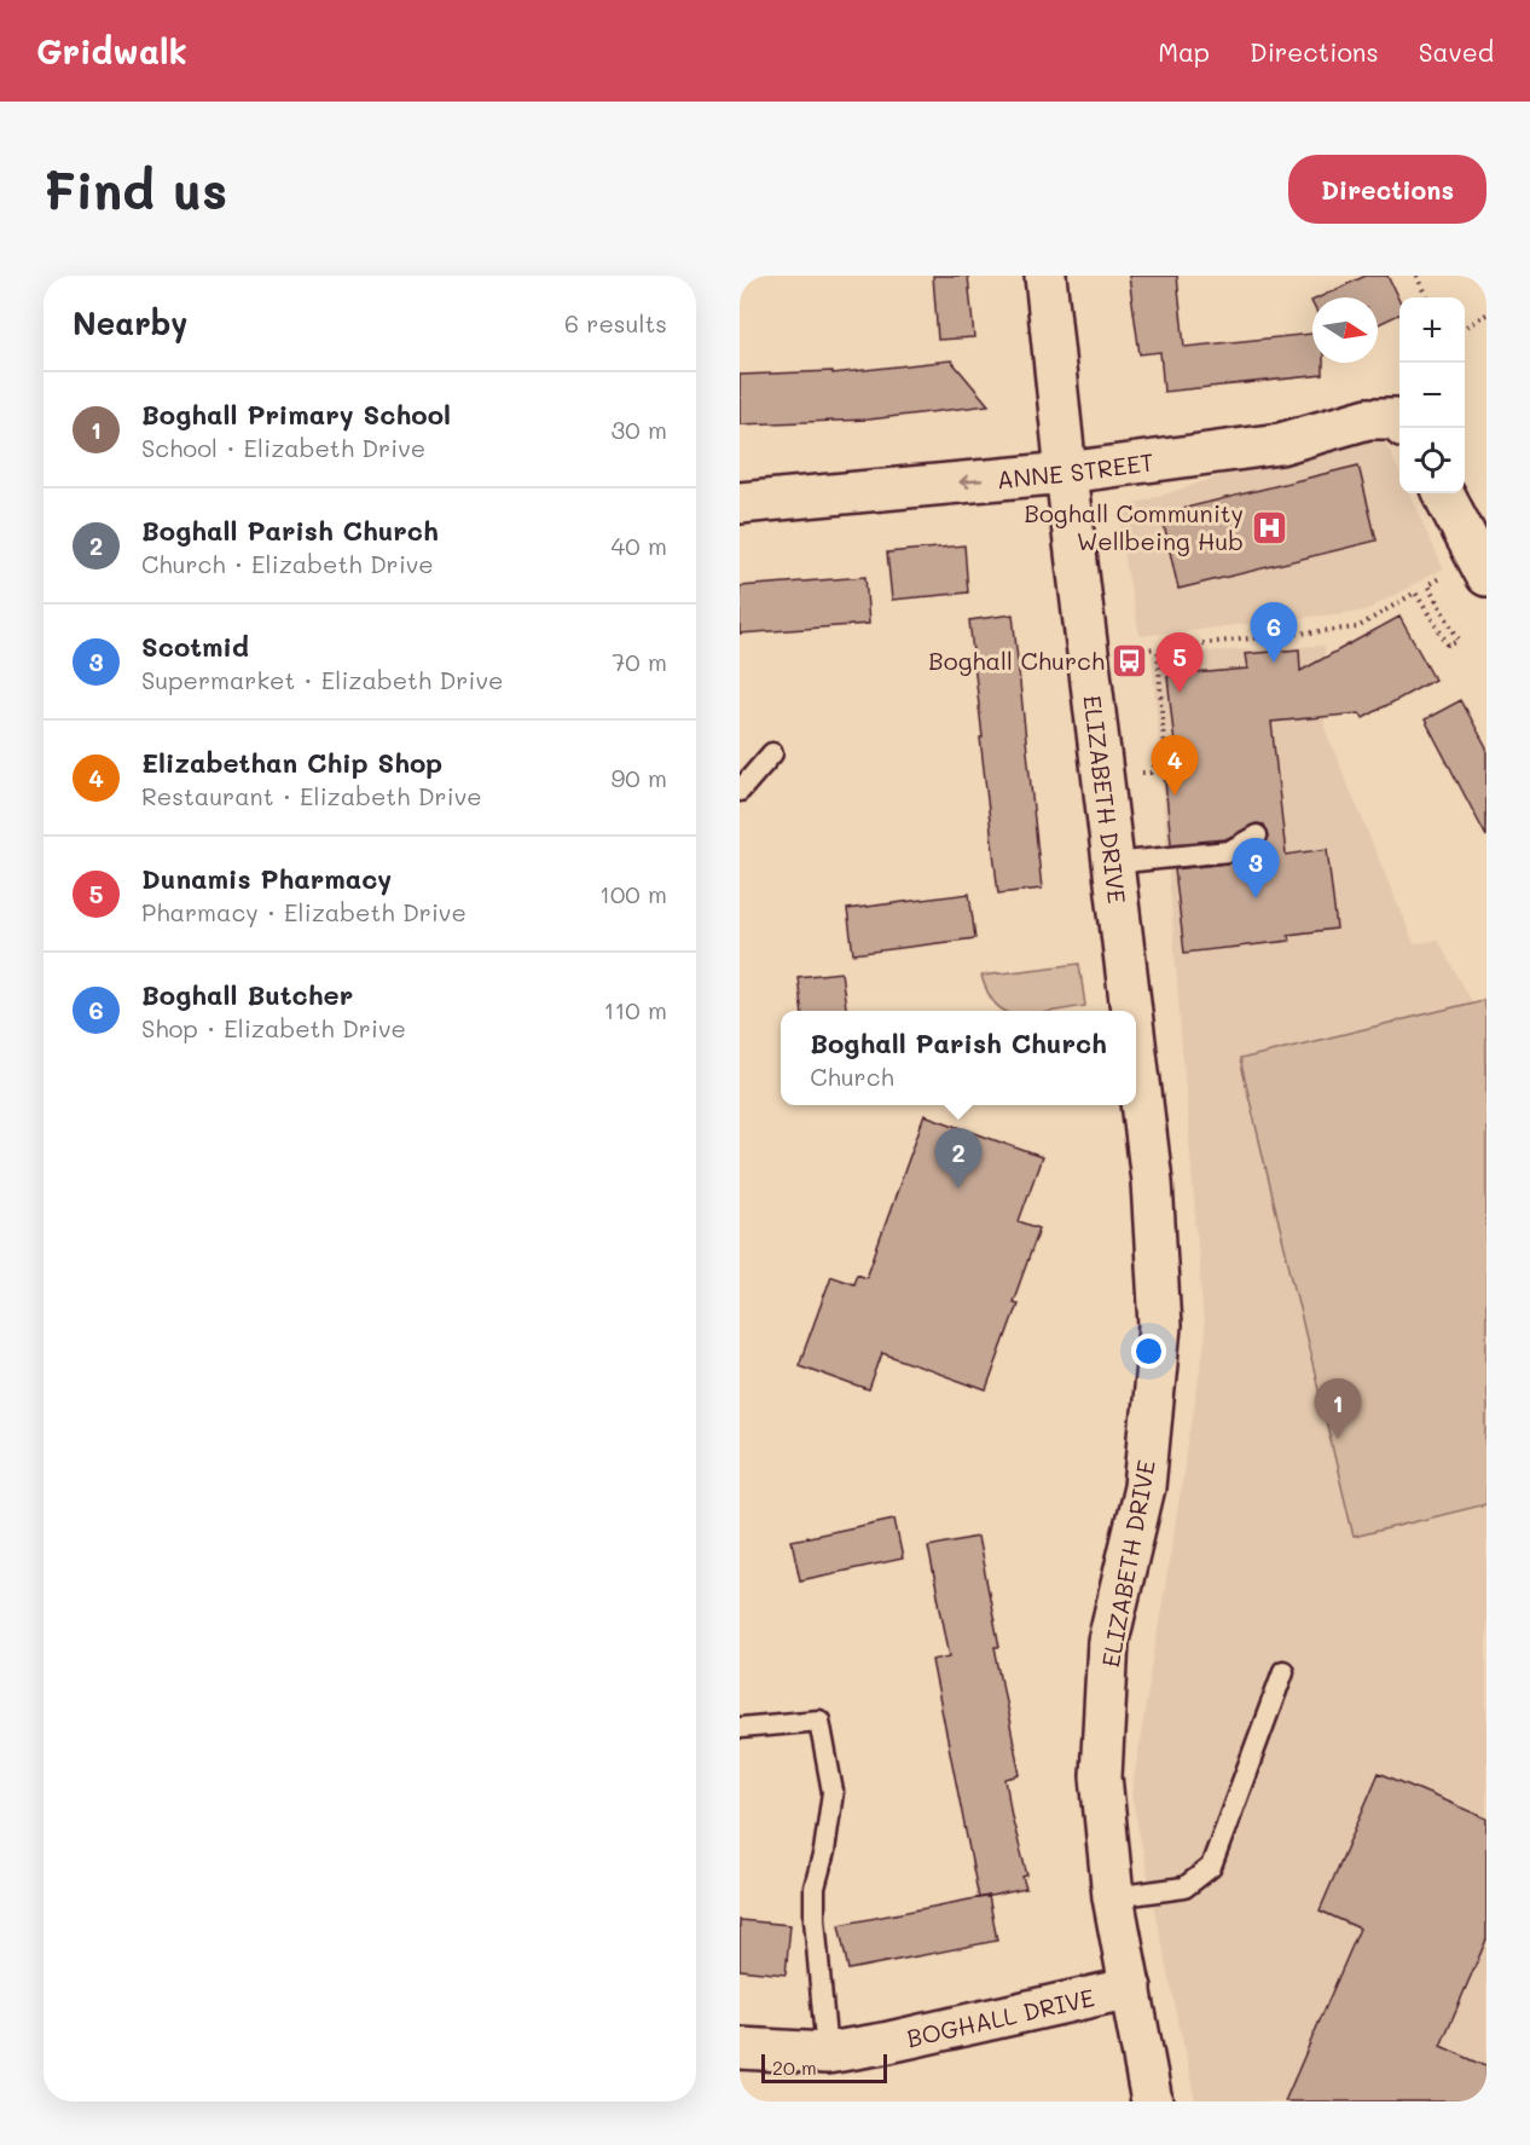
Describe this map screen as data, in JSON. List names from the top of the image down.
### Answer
{
  "streets": {
    "street": ["ANNE STREET", "ELIZABETH DRIVE", "BOGHALL DRIVE"]
  },
  "crossings": [
    ["ANNE STREET", "ELIZABETH DRIVE"],
    ["ELIZABETH DRIVE", "BOGHALL DRIVE"]
  ],
  "one_way": ["ANNE STREET"],
  "places": {
    "hospital": ["Boghall Community Wellbeing Hub"],
    "bus stop": ["Boghall Church"]
  },
  "scale_bar": "20 m",
  "north": "right",
  "page": {
    "header": "Gridwalk",
    "nav": ["Map", "Directions", "Saved"],
    "buttons": "Directions",
    "title": "Find us",
    "heading": ["Nearby", "6 results"],
    "map_buttons": ["+", "−"],
    "list": [
      {
        "mark": "1",
        "name": "Boghall Primary School",
        "note": "School · Elizabeth Drive",
        "value": "30 m"
      },
      {
        "mark": "2",
        "name": "Boghall Parish Church",
        "note": "Church · Elizabeth Drive",
        "value": "40 m"
      },
      {
        "mark": "3",
        "name": "Scotmid",
        "note": "Supermarket · Elizabeth Drive",
        "value": "70 m"
      },
      {
        "mark": "4",
        "name": "Elizabethan Chip Shop",
        "note": "Restaurant · Elizabeth Drive",
        "value": "90 m"
      },
      {
        "mark": "5",
        "name": "Dunamis Pharmacy",
        "note": "Pharmacy · Elizabeth Drive",
        "value": "100 m"
      },
      {
        "mark": "6",
        "name": "Boghall Butcher",
        "note": "Shop · Elizabeth Drive",
        "value": "110 m"
      }
    ],
    "pins": [
      "6",
      "5",
      "4",
      "3",
      "2",
      "1"
    ],
    "popup": ["Boghall Parish Church", "Church"],
    "scale": "20 m"
  }
}
